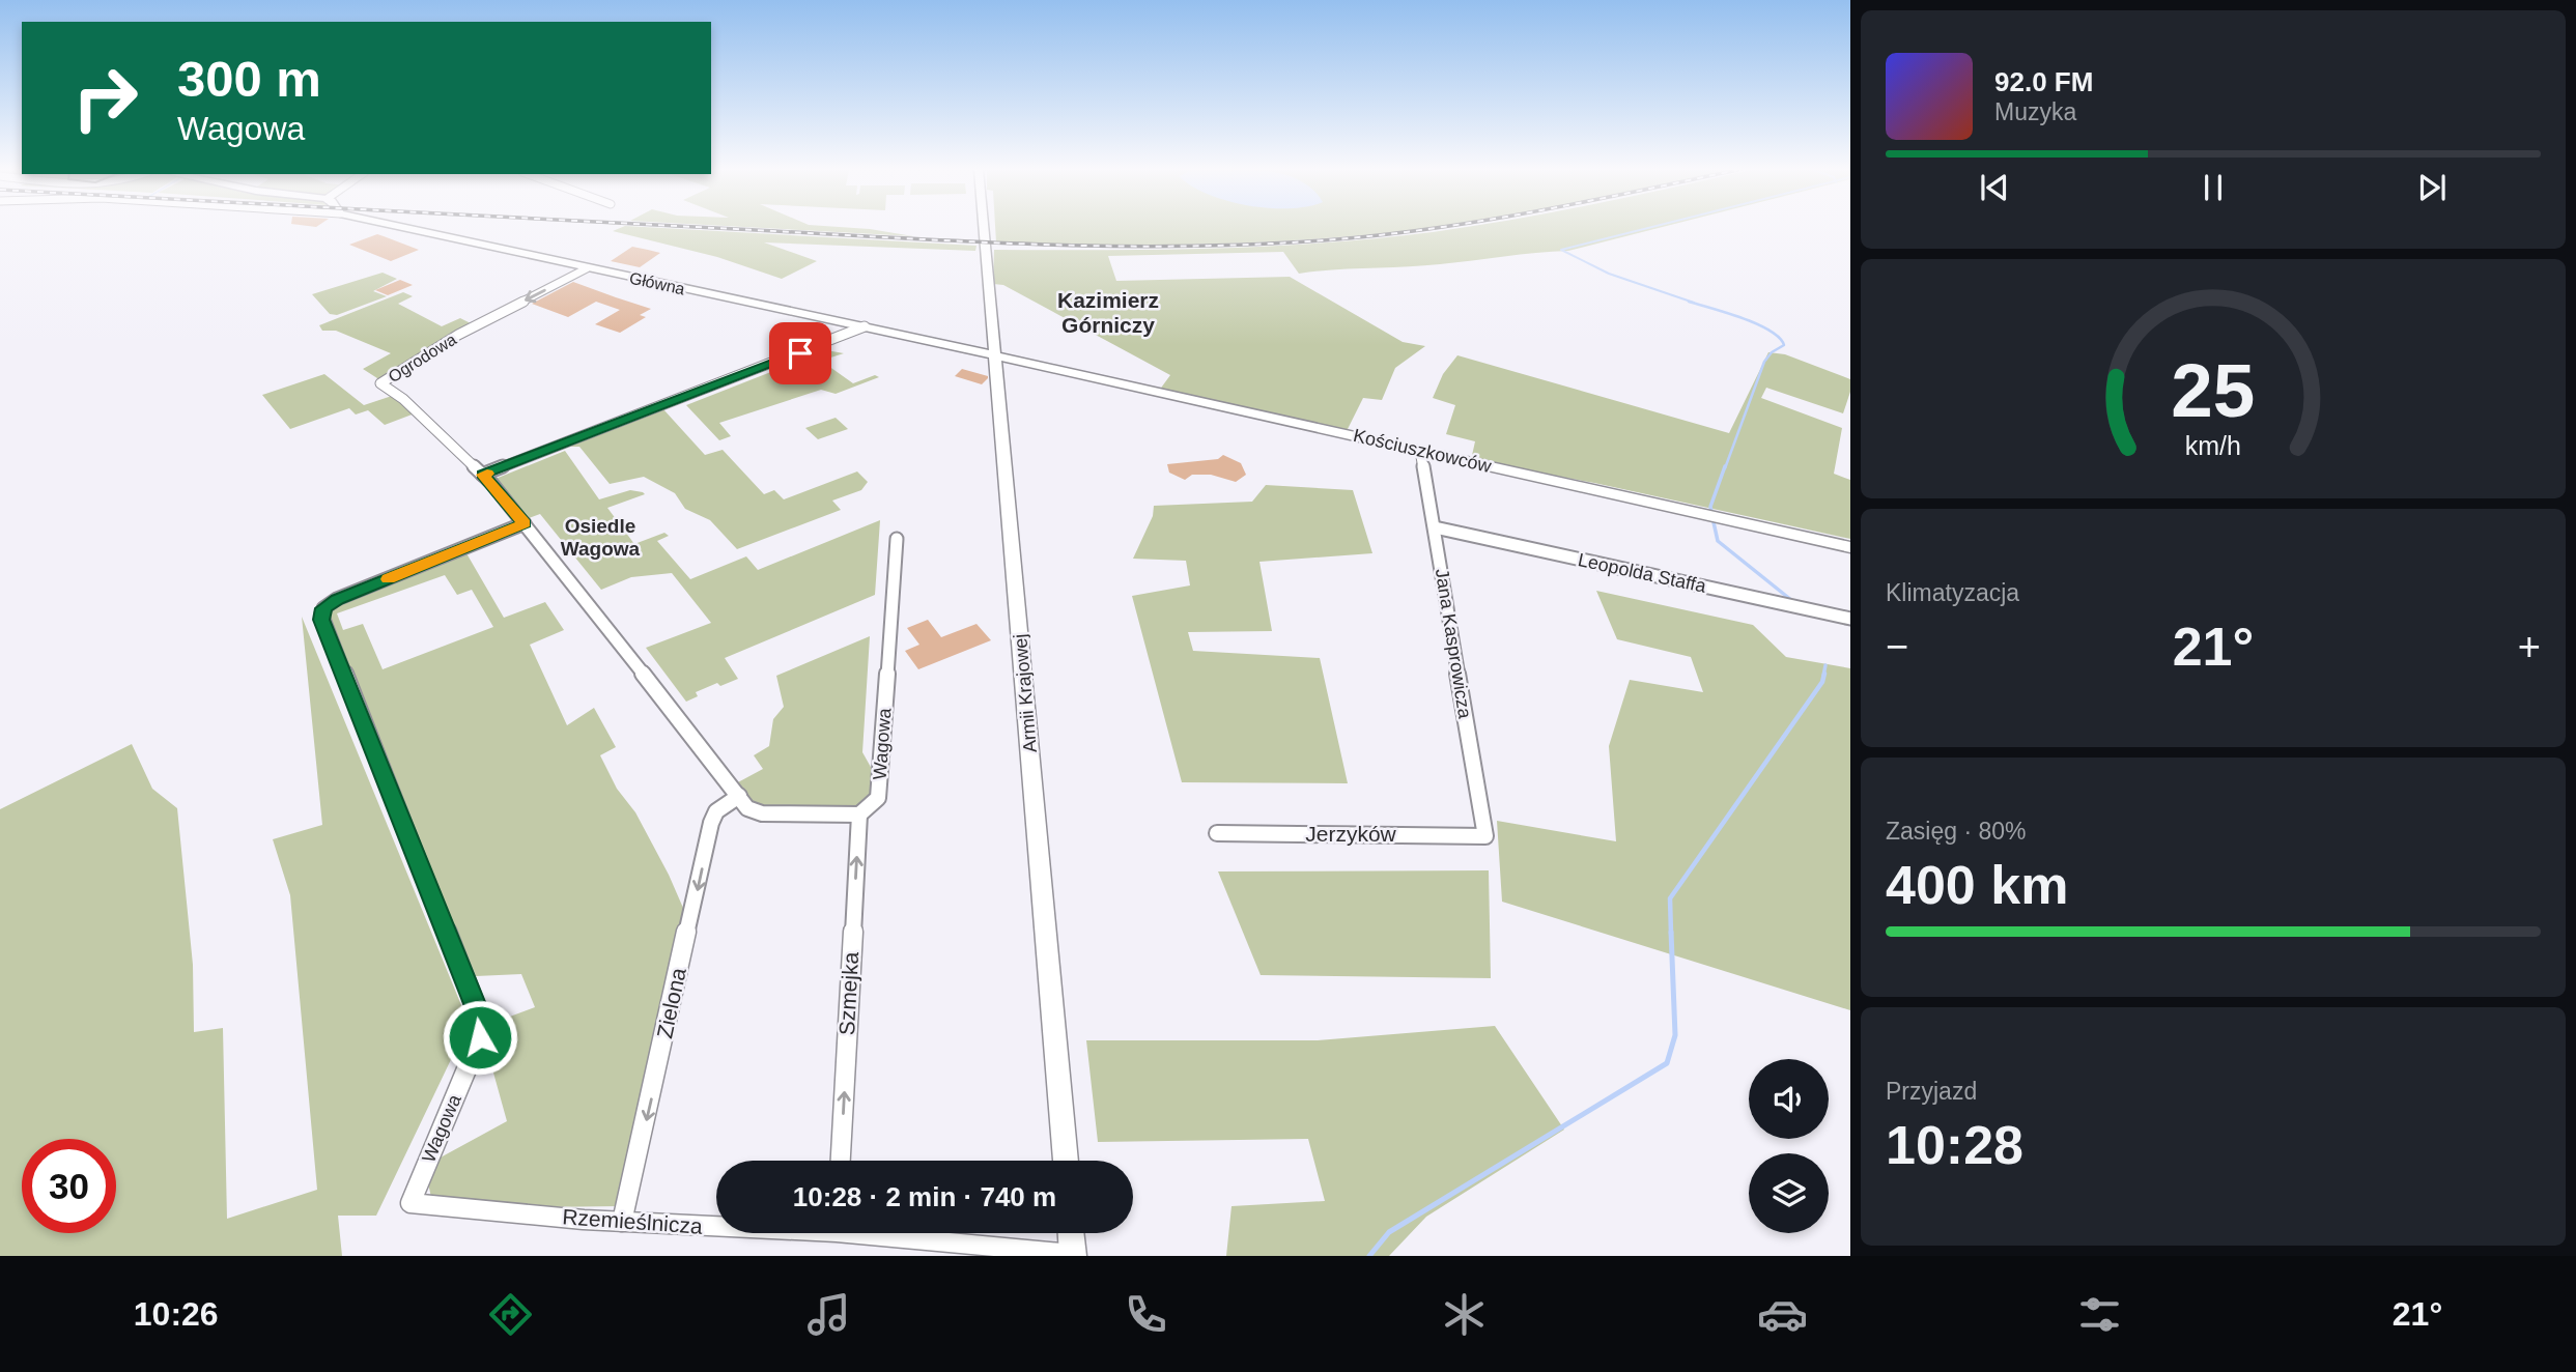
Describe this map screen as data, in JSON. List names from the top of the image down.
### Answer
{
  "streets": {
    "street": [
      "Główna",
      "Ogrodowa",
      "Kościuszkowców",
      "Leopolda Staffa",
      "Jana Kasprowicza",
      "Armii Krajowej",
      "Wagowa",
      "Jerzyków",
      "Szmejka",
      "Zielona",
      "Rzemieślnicza"
    ]
  },
  "crossings": [
    ["Główna", "Ogrodowa"],
    ["Główna", "Kościuszkowców"],
    ["Główna", "Armii Krajowej"],
    ["Kościuszkowców", "Jana Kasprowicza"],
    ["Kościuszkowców", "Armii Krajowej"],
    ["Leopolda Staffa", "Jana Kasprowicza"],
    ["Jana Kasprowicza", "Jerzyków"],
    ["Wagowa", "Szmejka"],
    ["Wagowa", "Rzemieślnicza"],
    ["Zielona", "Rzemieślnicza"]
  ],
  "one_way": ["Szmejka", "Zielona"],
  "districts": ["Kazimierz Górniczy", "Osiedle Wagowa"],
  "page": {
    "turn": ["300 m", "Wagowa"],
    "song": ["92.0 FM", "Muzyka"],
    "tile": [
      "Klimatyzacja",
      ["Zasięg · 80%", "400 km"],
      ["Przyjazd", "10:28"]
    ],
    "heat": ["−", "21°", "+"],
    "limit": "30",
    "trip": "10:28 · 2 min · 740 m",
    "tabs": ["10:26", "21°"],
    "gauge": ["25", "km/h"]
  }
}
